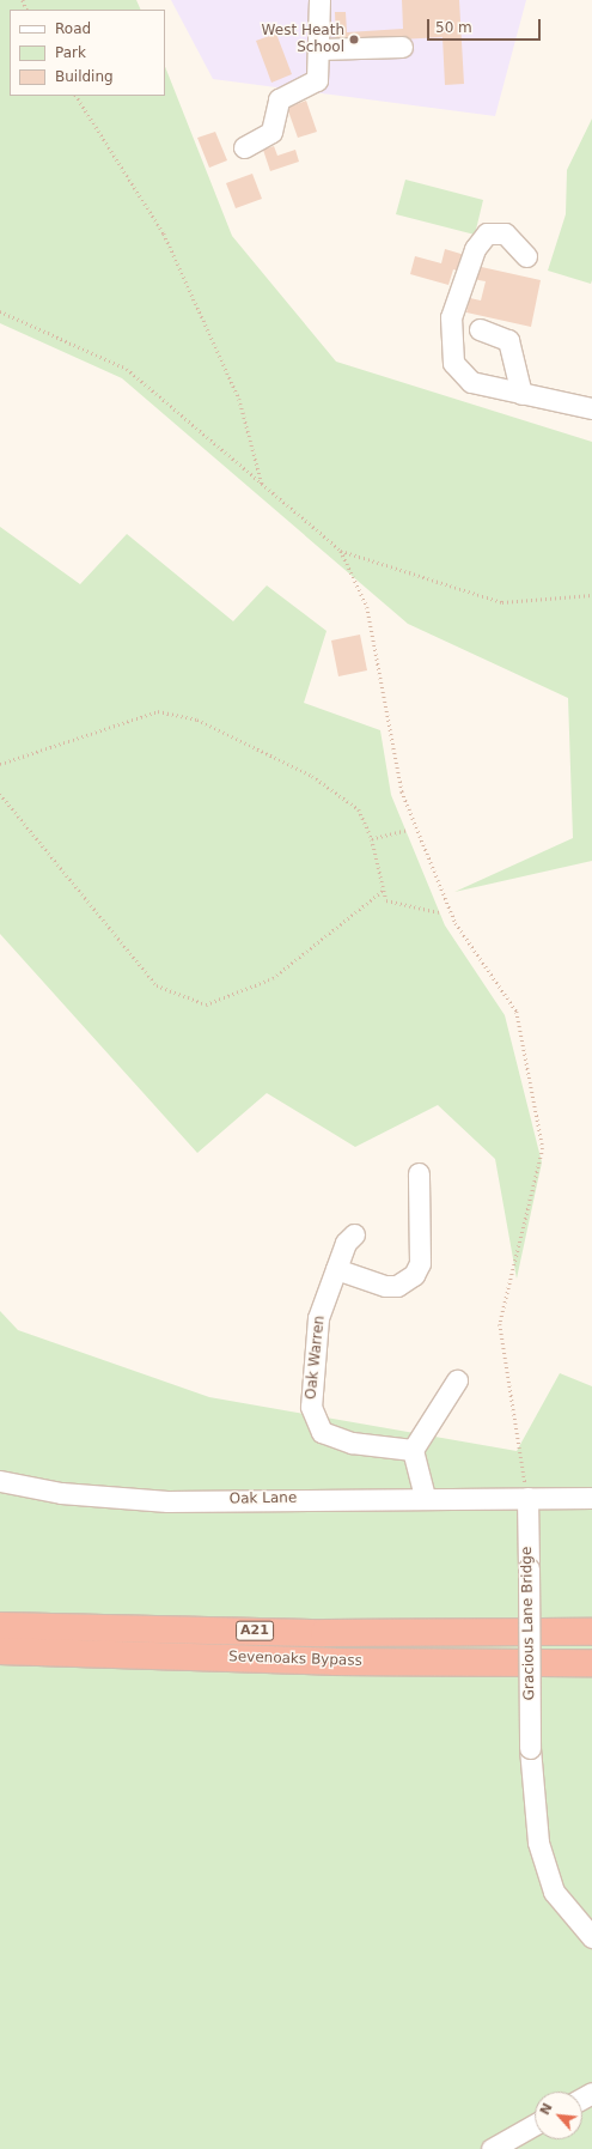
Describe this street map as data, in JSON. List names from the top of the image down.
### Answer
{
  "streets": {
    "highway": ["A21", "Sevenoaks Bypass"],
    "street": ["Oak Warren", "Oak Lane", "Gracious Lane Bridge"]
  },
  "crossings": [
    ["Oak Lane", "Gracious Lane Bridge"]
  ],
  "places": ["West Heath School"],
  "legend": ["Road", "Park", "Building"],
  "scale_bar": "50 m",
  "north": "top left"
}
